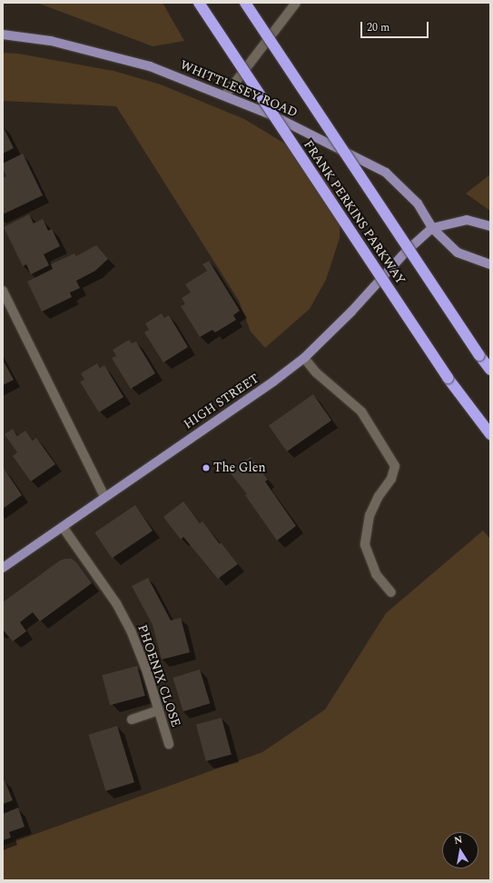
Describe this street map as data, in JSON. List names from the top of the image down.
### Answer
{
  "streets": {
    "highway": ["FRANK PERKINS PARKWAY"],
    "main road": ["WHITTLESEY ROAD", "HIGH STREET"],
    "street": ["PHOENIX CLOSE"]
  },
  "crossings": [
    ["WHITTLESEY ROAD", "HIGH STREET"],
    ["HIGH STREET", "PHOENIX CLOSE"]
  ],
  "places": ["The Glen"],
  "scale_bar": "20 m",
  "north": "top"
}
